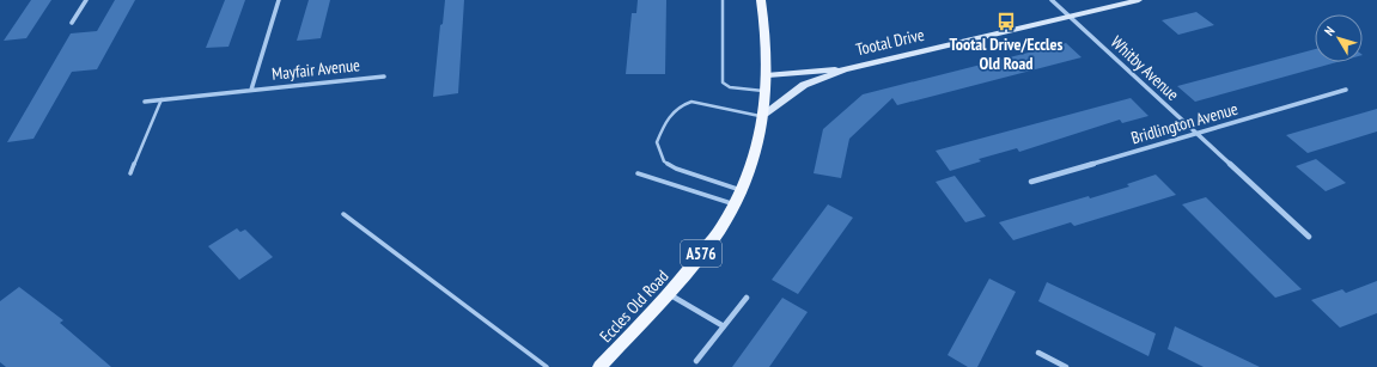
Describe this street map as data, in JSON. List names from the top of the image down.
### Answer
{
  "streets": {
    "main road": ["A576", "Eccles Old Road"],
    "street": [
      "Tootal Drive",
      "Whitby Avenue",
      "Mayfair Avenue",
      "Bridlington Avenue"
    ]
  },
  "crossings": [
    ["Tootal Drive", "Whitby Avenue"],
    ["Tootal Drive", "Eccles Old Road"],
    ["Whitby Avenue", "Bridlington Avenue"]
  ],
  "places": {
    "bus stop": ["Tootal Drive/Eccles Old Road"]
  },
  "north": "top left"
}
